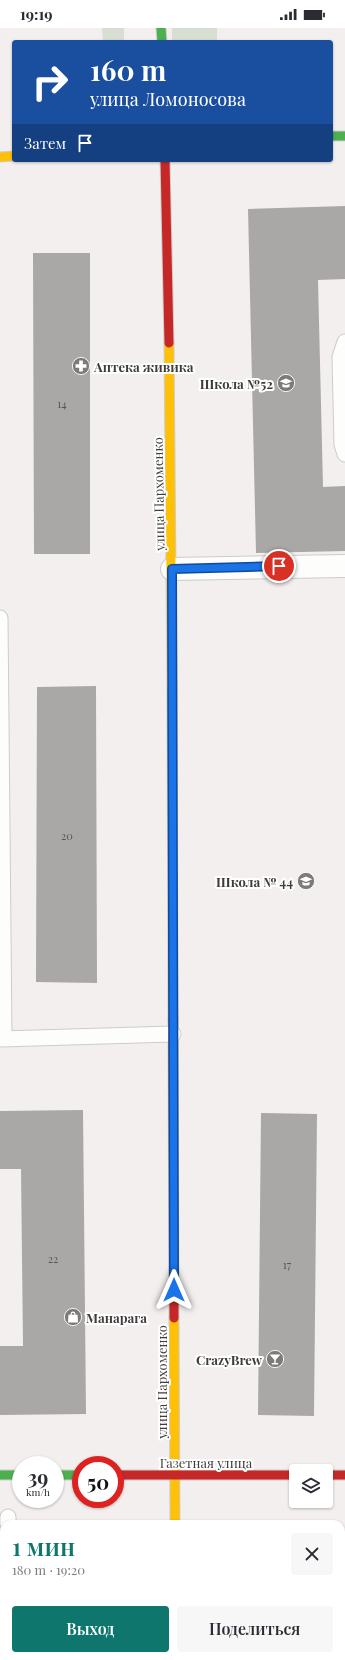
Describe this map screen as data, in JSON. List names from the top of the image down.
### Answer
{
  "streets": {
    "main road": ["улица Пархоменко", "Газетная улица"]
  },
  "crossings": [
    ["улица Пархоменко", "Газетная улица"]
  ],
  "places": {
    "pharmacy": ["Аптека живика"],
    "school or university": ["Школа №52", "Школа № 44"],
    "shop": ["Манарага"],
    "bar": ["CrazyBrew"]
  },
  "house_numbers": [
    "14",
    "20",
    "22",
    "17"
  ],
  "page": {
    "status": "19:19",
    "turn": ["160 m", "улица Ломоносова"],
    "then": "Затем",
    "speed": "39 km/h",
    "limit": "50",
    "heading": ["1 мин", "180 m · 19:20"],
    "buttons": ["Выход", "Поделиться"]
  }
}
